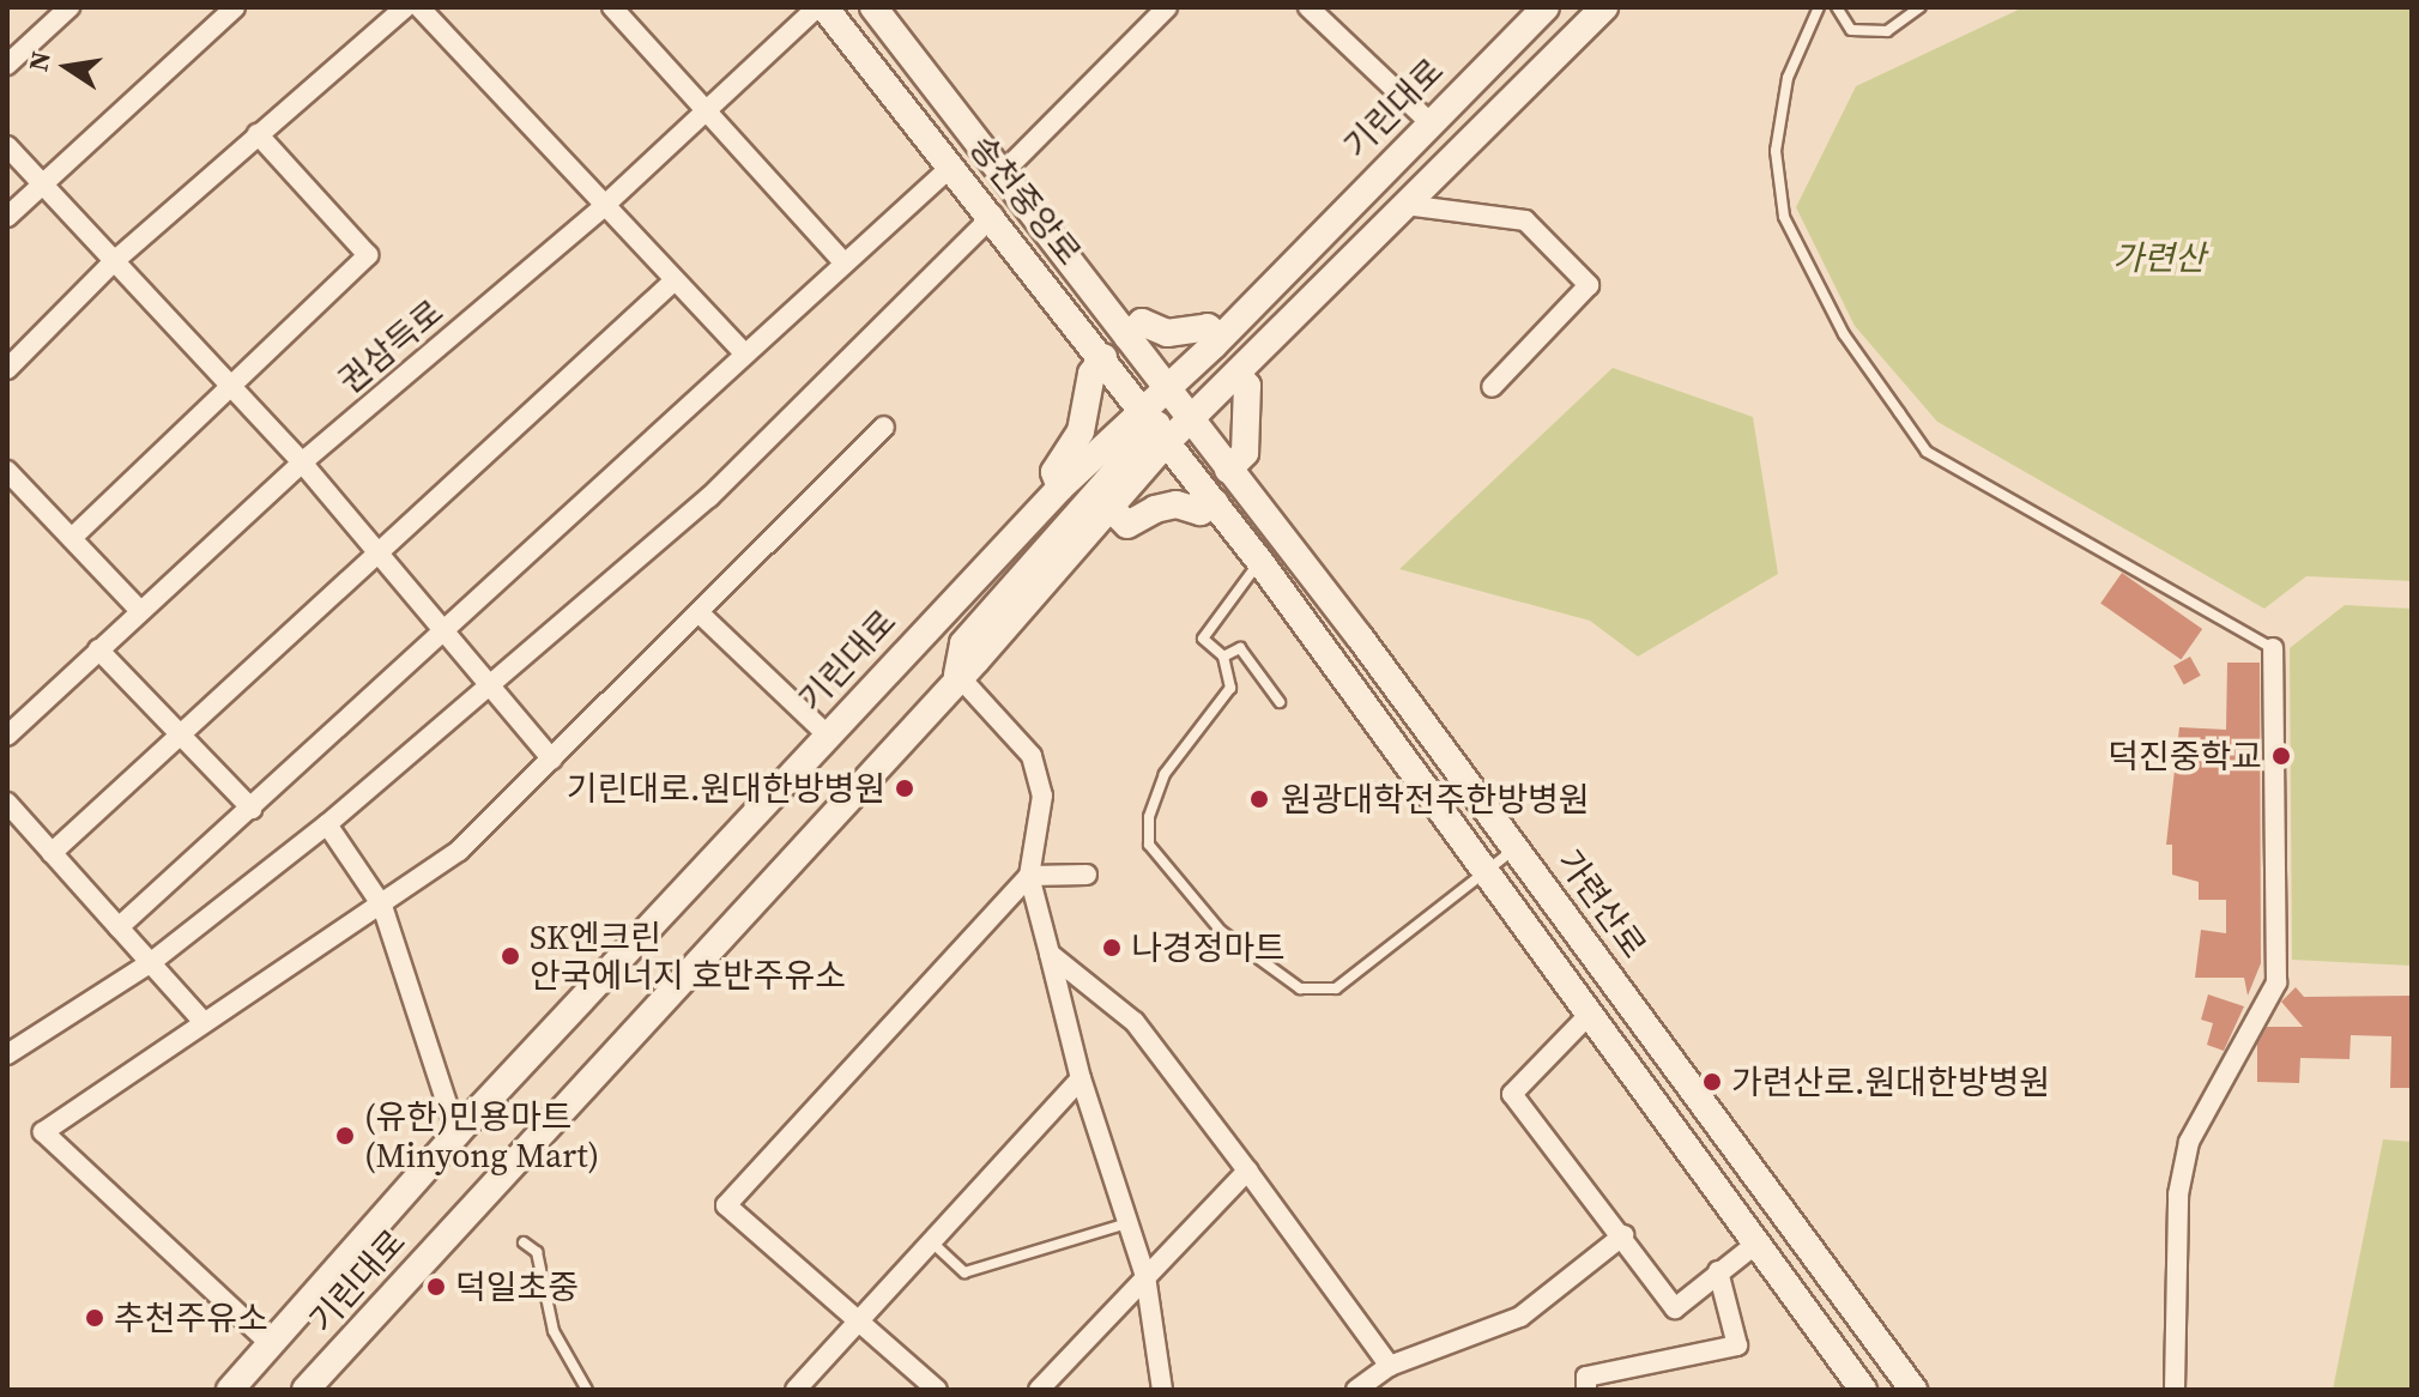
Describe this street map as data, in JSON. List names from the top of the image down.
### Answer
{
  "streets": {
    "street": [
      "기린대로",
      "송천중앙로",
      "권삼득로",
      "가련산로"
    ]
  },
  "crossings": [
    ["기린대로", "송천중앙로"],
    ["기린대로", "가련산로"],
    ["송천중앙로", "가련산로"]
  ],
  "parks": ["가련산"],
  "places": [
    "덕진중학교",
    "기린대로.원대한방병원",
    "원광대학전주한방병원",
    "나경정마트",
    "SK엔크린 안국에너지 호반주유소",
    "가련산로.원대한방병원",
    "(유한)민용마트 (Minyong Mart)",
    "덕일초중",
    "추천주유소"
  ],
  "north": "left"
}
